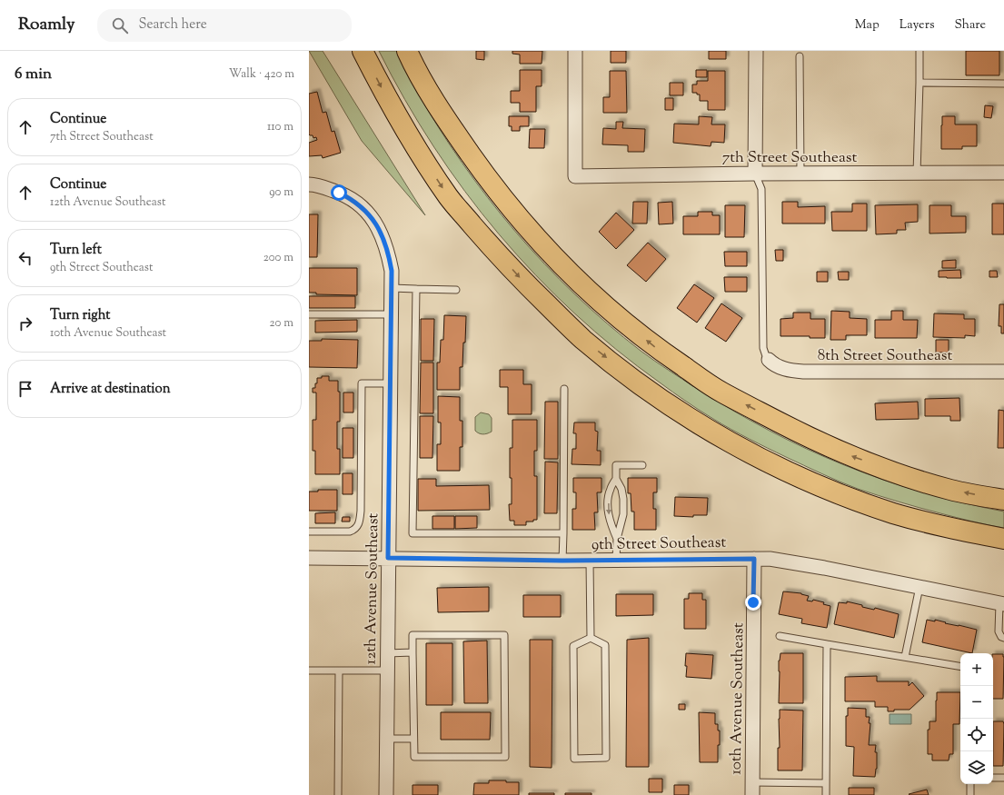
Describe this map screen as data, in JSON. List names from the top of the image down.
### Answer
{
  "streets": {
    "street": [
      "7th Street Southeast",
      "8th Street Southeast",
      "9th Street Southeast",
      "12th Avenue Southeast",
      "10th Avenue Southeast"
    ]
  },
  "crossings": [
    ["9th Street Southeast", "12th Avenue Southeast"],
    ["9th Street Southeast", "10th Avenue Southeast"]
  ],
  "page": {
    "header": "Roamly",
    "search": "Search here",
    "nav": ["Map", "Layers", "Share"],
    "heading": ["6 min", "Walk · 420 m"],
    "list": [
      ["Continue", "7th Street Southeast", "110 m"],
      ["Continue", "12th Avenue Southeast", "90 m"],
      ["Turn left", "9th Street Southeast", "200 m"],
      ["Turn right", "10th Avenue Southeast", "20 m"],
      "Arrive at destination"
    ],
    "map_buttons": ["+", "−"]
  }
}
